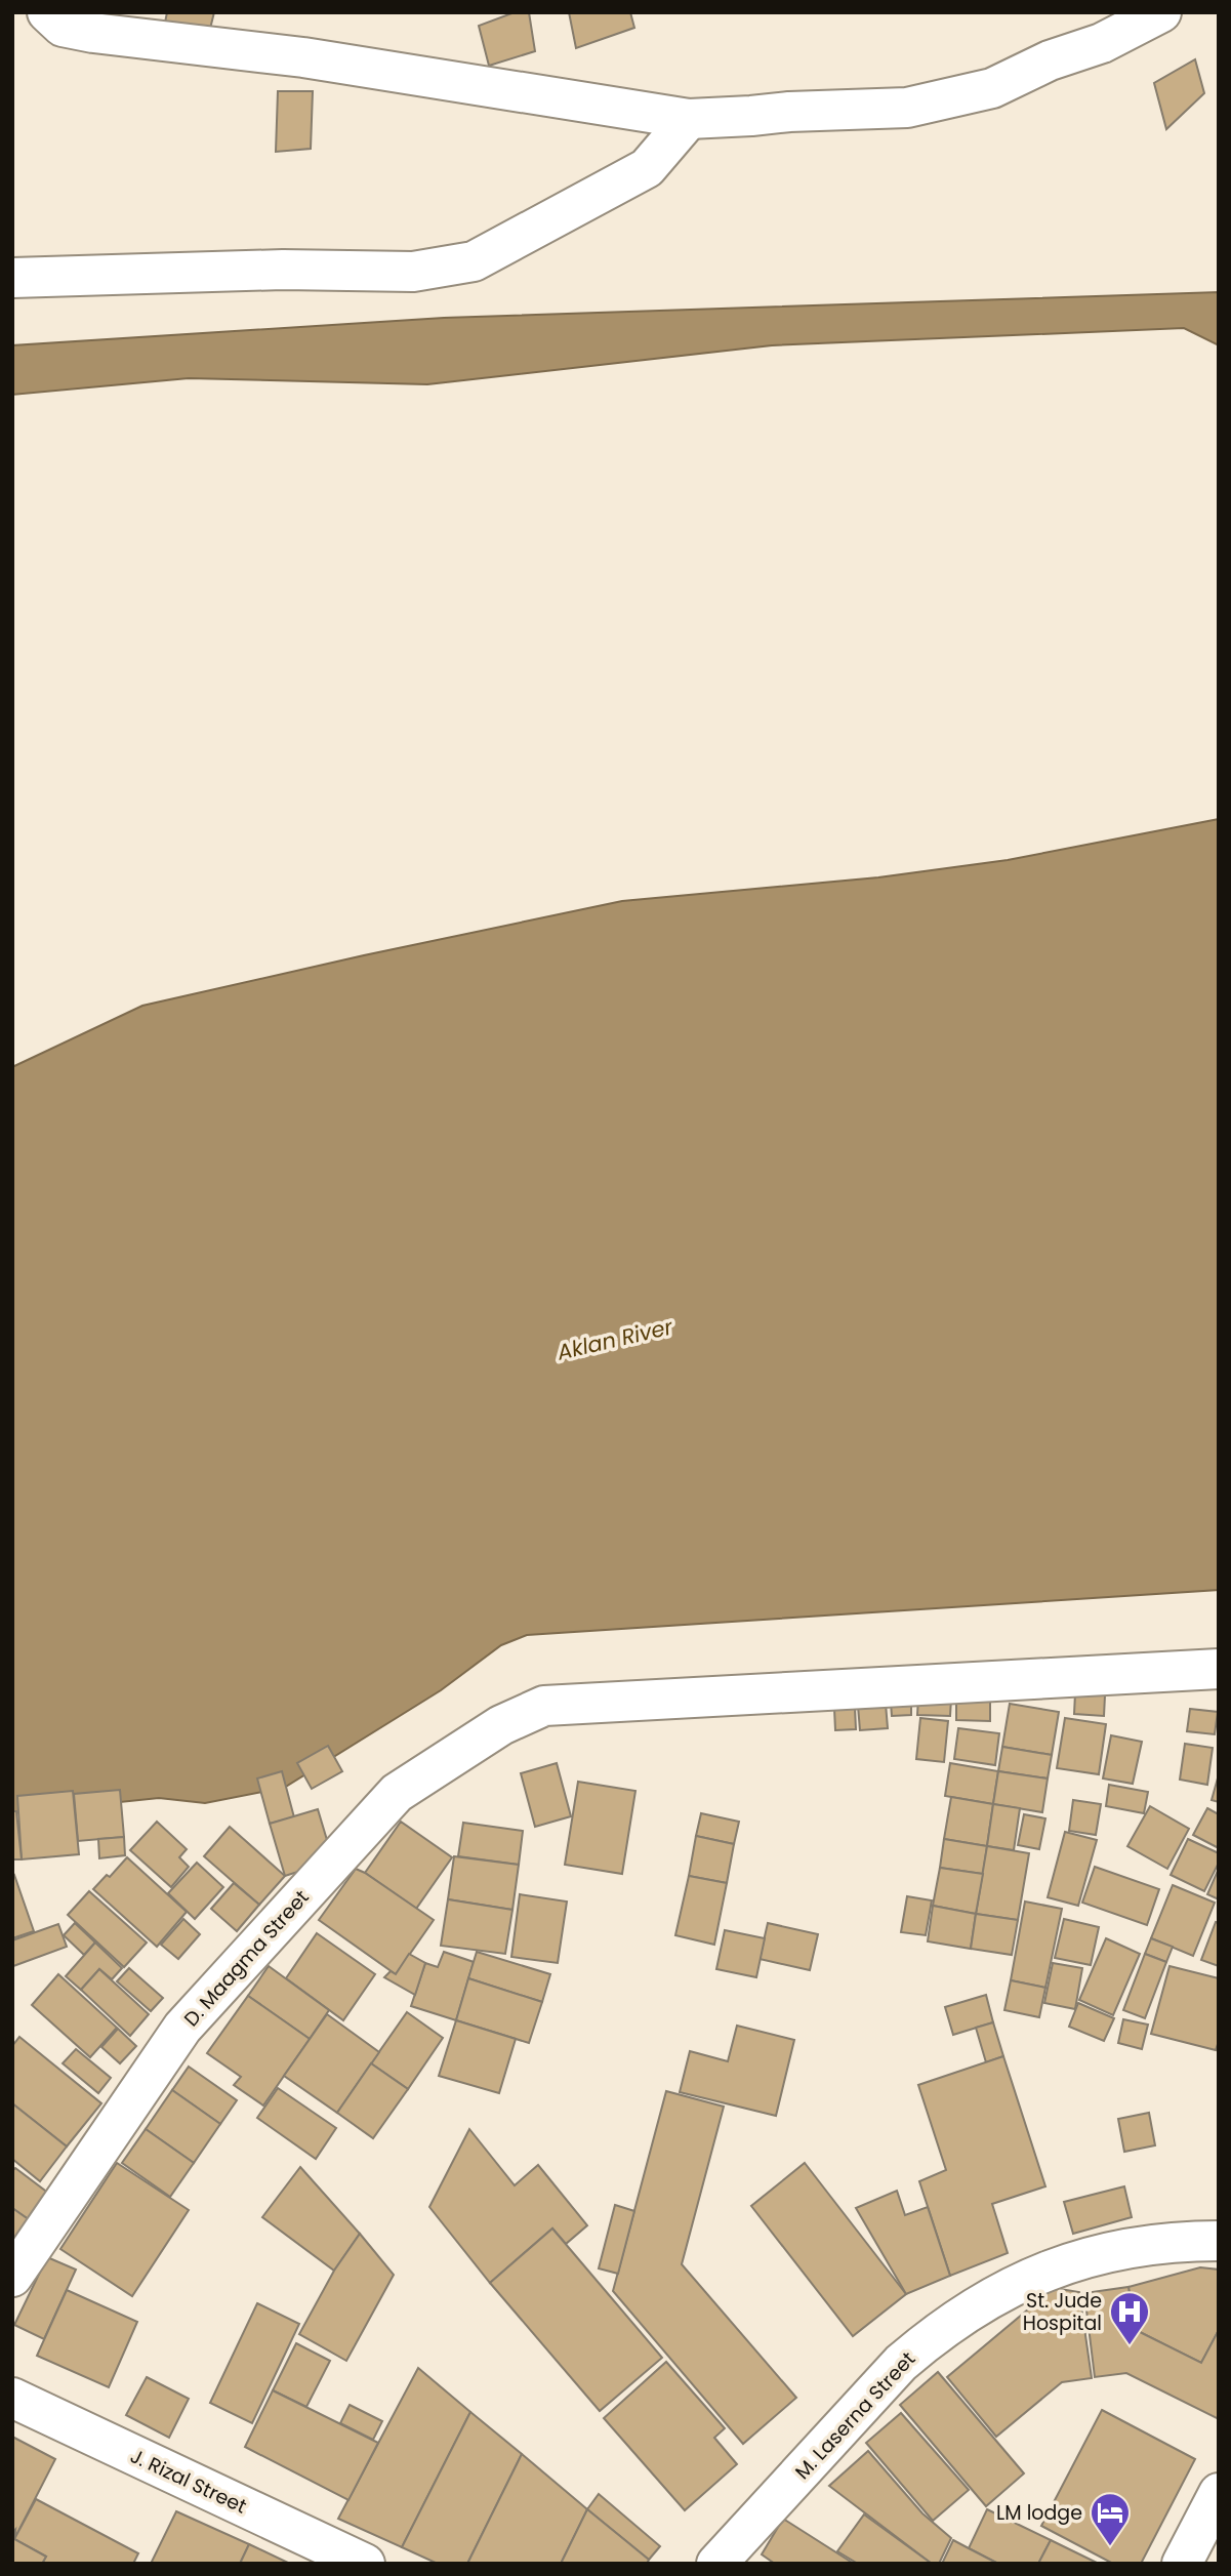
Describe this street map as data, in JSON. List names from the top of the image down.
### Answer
{
  "streets": {
    "street": ["D. Maagma Street", "M. Laserna Street", "J. Rizal Street"]
  },
  "water": ["Aklan River"],
  "places": {
    "hospital": ["St. Jude Hospital"],
    "hotel": ["LM lodge"]
  }
}
